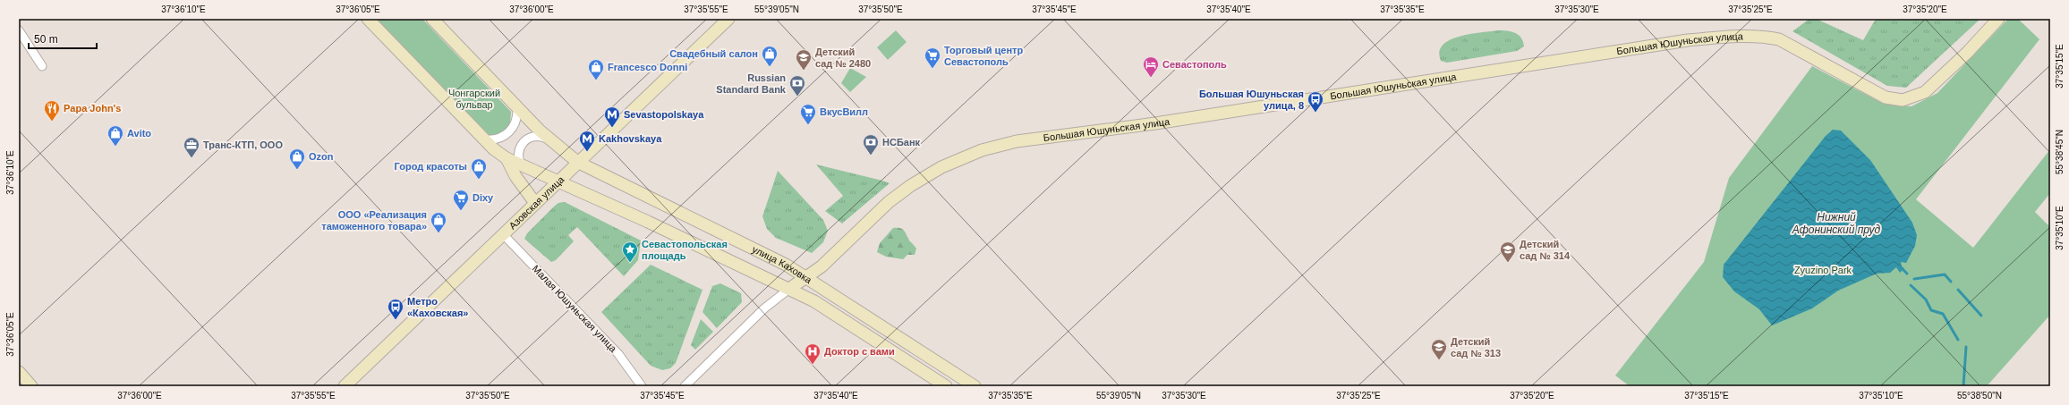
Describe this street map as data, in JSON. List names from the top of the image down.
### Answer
{
  "streets": {
    "street": [
      "Большая Юшуньская улица",
      "Азовская улица",
      "улица Каховка",
      "Малая Юшуньская улица"
    ]
  },
  "crossings": [
    ["Большая Юшуньская улица", "улица Каховка"],
    ["Азовская улица", "улица Каховка"],
    ["Азовская улица", "Малая Юшуньская улица"]
  ],
  "water": ["Нижний Афонинский пруд"],
  "parks": ["Чонгарский бульвар", "Zyuzino Park"],
  "places": {
    "shop": [
      "Свадебный салон",
      "Francesco Donni",
      "Avito",
      "Ozon",
      "Город красоты",
      "ООО «Реализация таможенного товара»"
    ],
    "supermarket": ["Торговый центр Севастополь", "ВкусВилл", "Dixy"],
    "school or university": ["Детский сад № 2480", "Детский сад № 314", "Детский сад № 313"],
    "hotel": ["Севастополь"],
    "bank": ["Russian Standard Bank", "НСБанк"],
    "bus stop": ["Большая Юшуньская улица, 8", "Метро «Каховская»"],
    "restaurant": ["Papa John's"],
    "metro station": ["Sevastopolskaya", "Kakhovskaya"],
    "office": ["Транс-КТП, ООО"],
    "place": ["Севастопольская площадь"],
    "hospital": ["Доктор с вами"]
  },
  "scale_bar": "50 m",
  "coordinates": [
    "37°36'10\"E",
    "37°36'05\"E",
    "37°36'00\"E",
    "37°35'55\"E",
    "55°39'05\"N",
    "37°35'50\"E",
    "37°35'45\"E",
    "37°35'40\"E",
    "37°35'35\"E",
    "37°35'30\"E",
    "37°35'25\"E",
    "37°35'20\"E",
    "37°35'15\"E",
    "55°38'45\"N",
    "37°35'10\"E",
    "55°38'50\"N"
  ]
}
